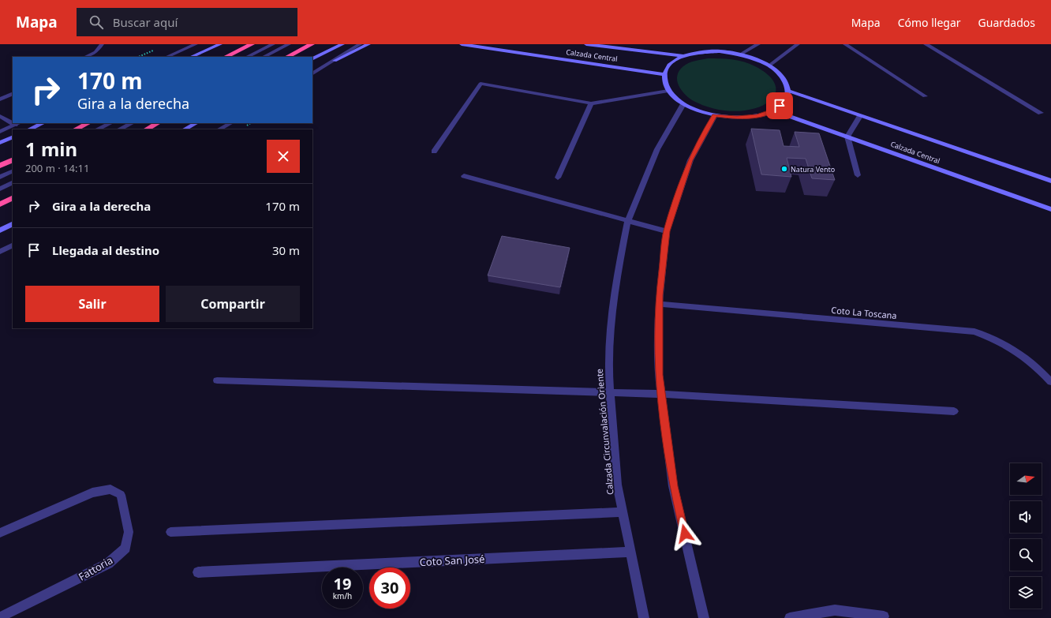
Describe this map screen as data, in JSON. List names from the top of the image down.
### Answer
{
  "streets": {
    "street": [
      "Calzada Central",
      "Coto La Toscana",
      "Calzada Circunvalación Oriente",
      "Coto San José",
      "Fattoria"
    ]
  },
  "crossings": [
    ["Calzada Circunvalación Oriente", "Coto San José"]
  ],
  "places": ["Natura Vento"],
  "north": "right",
  "page": {
    "header": "Mapa",
    "search": "Buscar aquí",
    "nav": ["Mapa", "Cómo llegar", "Guardados"],
    "turn": ["170 m", "Gira a la derecha"],
    "heading": ["1 min", "200 m · 14:11"],
    "list": [
      {
        "name": "Gira a la derecha",
        "value": "170 m"
      },
      {
        "name": "Llegada al destino",
        "value": "30 m"
      }
    ],
    "buttons": ["Salir", "Compartir"],
    "speed": "19 km/h",
    "limit": "30"
  }
}
